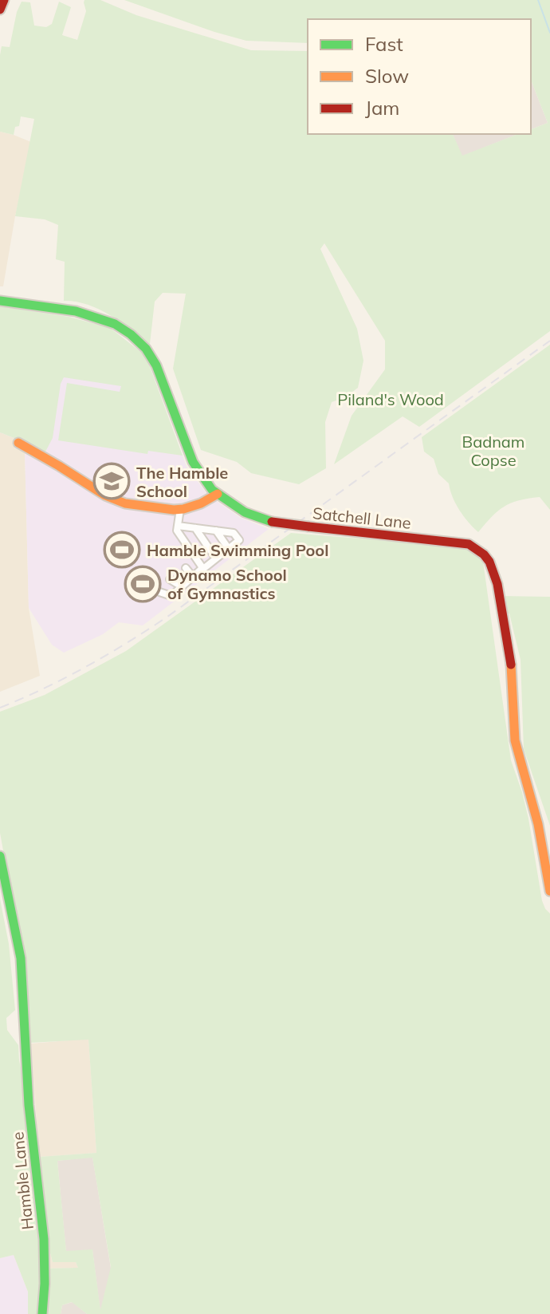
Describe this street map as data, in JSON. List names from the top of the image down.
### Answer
{
  "streets": {
    "street": ["Satchell Lane", "Hamble Lane"]
  },
  "parks": ["Piland's Wood", "Badnam Copse"],
  "places": {
    "school or university": ["The Hamble School"],
    "sports": ["Hamble Swimming Pool", "Dynamo School of Gymnastics"]
  },
  "legend": ["Fast", "Slow", "Jam"]
}
